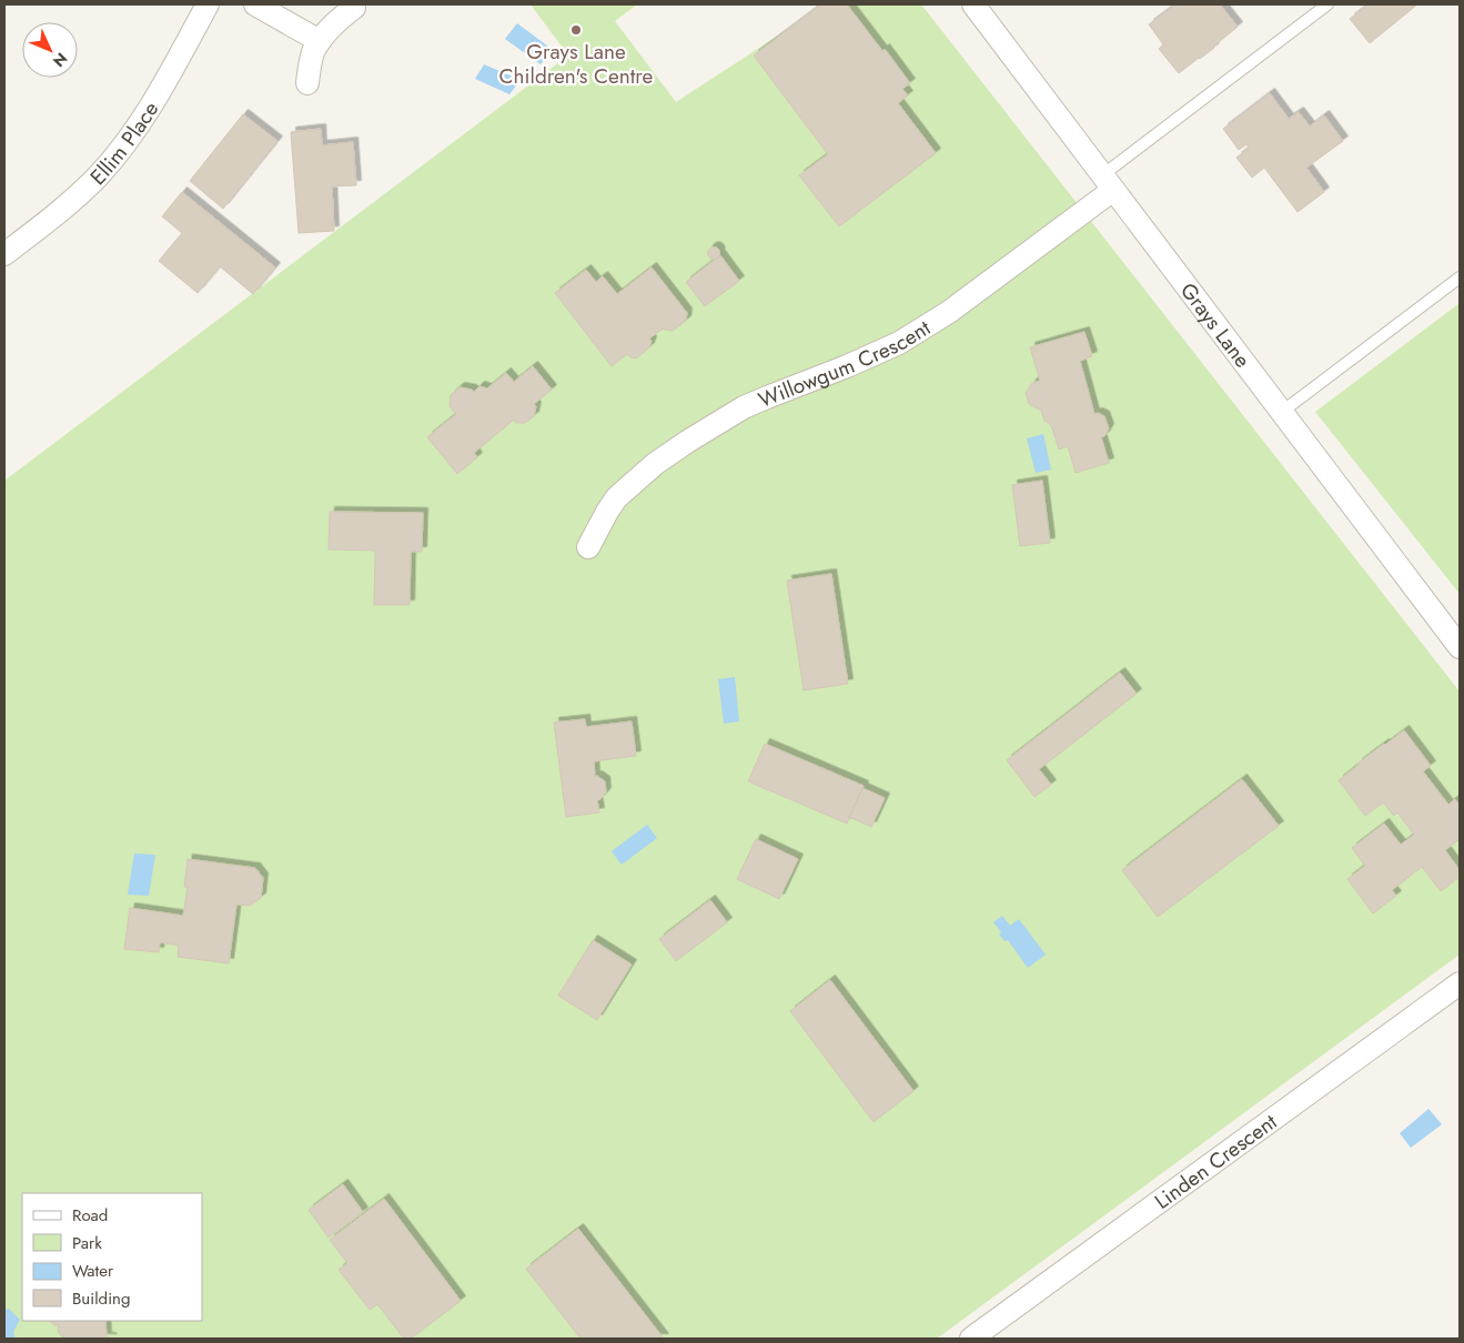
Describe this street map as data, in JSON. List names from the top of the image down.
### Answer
{
  "streets": {
    "street": [
      "Ellim Place",
      "Grays Lane",
      "Willowgum Crescent",
      "Linden Crescent"
    ]
  },
  "crossings": [
    ["Grays Lane", "Willowgum Crescent"]
  ],
  "places": ["Grays Lane Children's Centre"],
  "legend": [
    "Road",
    "Park",
    "Water",
    "Building"
  ],
  "north": "bottom right"
}
